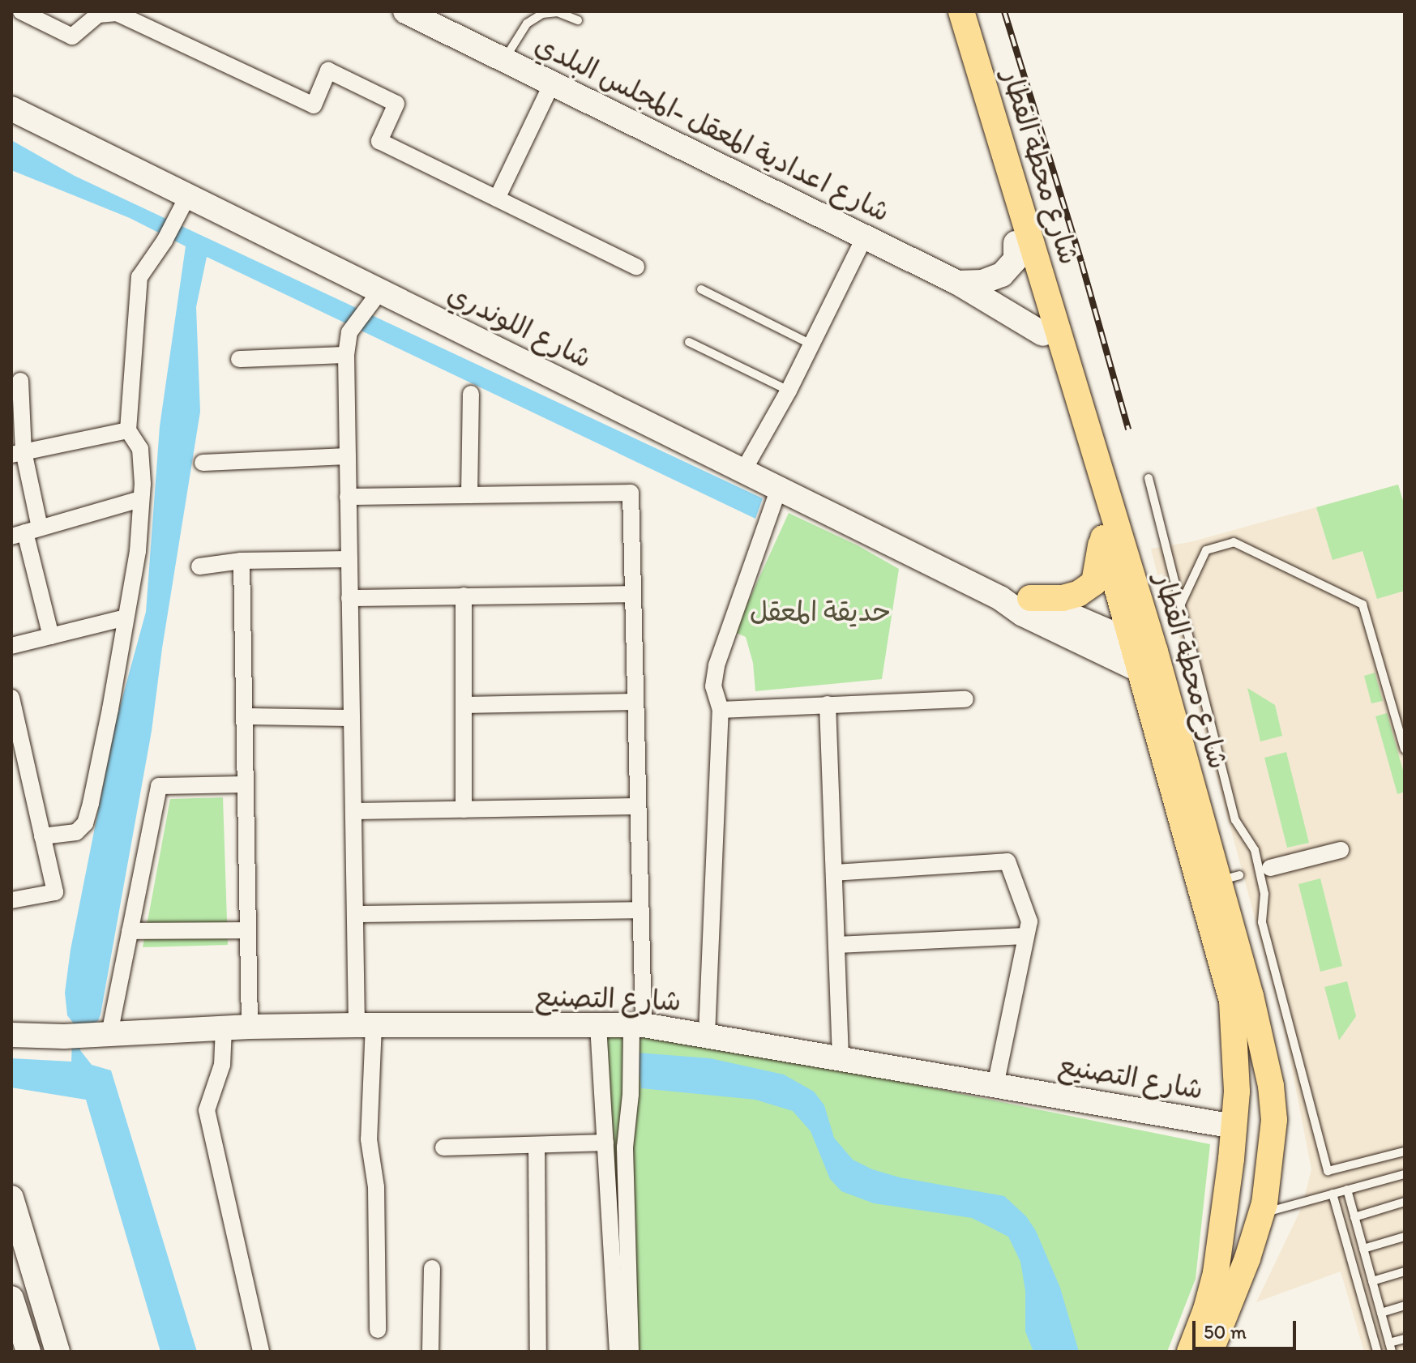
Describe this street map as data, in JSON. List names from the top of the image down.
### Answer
{
  "streets": {
    "main road": ["شارع محطة القطار"],
    "street": ["شارع اعدادية المعقل -المجلس البلدي", "شارع اللوندري", "شارع التصنيع"]
  },
  "crossings": [
    ["شارع اعدادية المعقل -المجلس البلدي", "شارع محطة القطار"],
    ["شارع محطة القطار", "شارع اللوندري"],
    ["شارع محطة القطار", "شارع التصنيع"]
  ],
  "parks": ["حديقة المعقل"],
  "scale_bar": "50 m"
}
